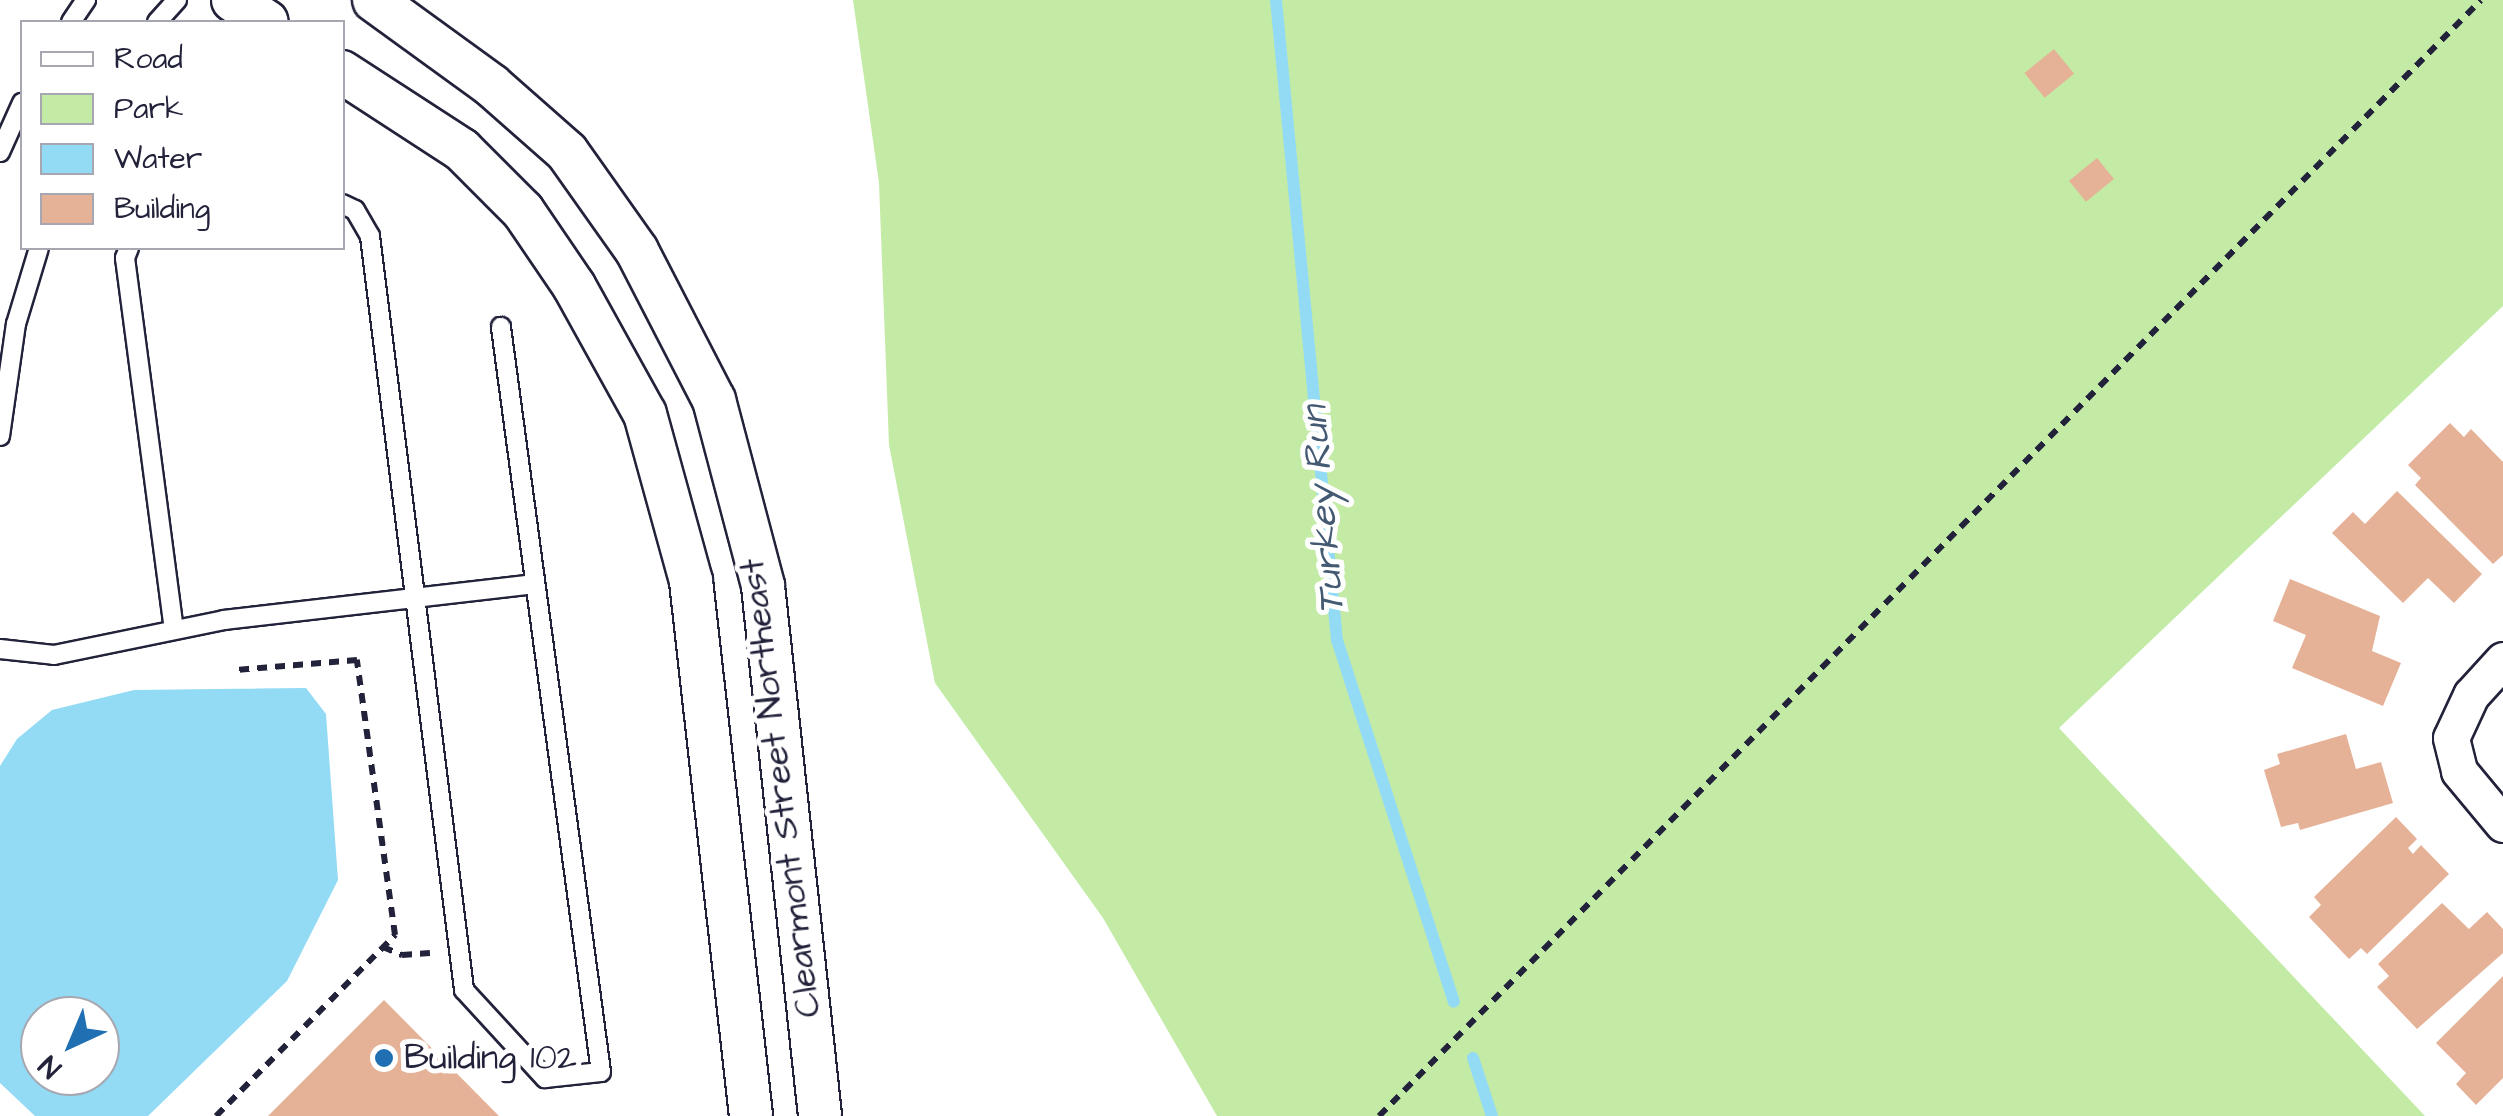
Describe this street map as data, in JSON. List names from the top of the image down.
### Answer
{
  "streets": {
    "street": ["Clearmont Street Northeast"]
  },
  "water": ["Turkey Run"],
  "places": ["Building 102"],
  "legend": [
    "Road",
    "Park",
    "Water",
    "Building"
  ],
  "north": "bottom left"
}
